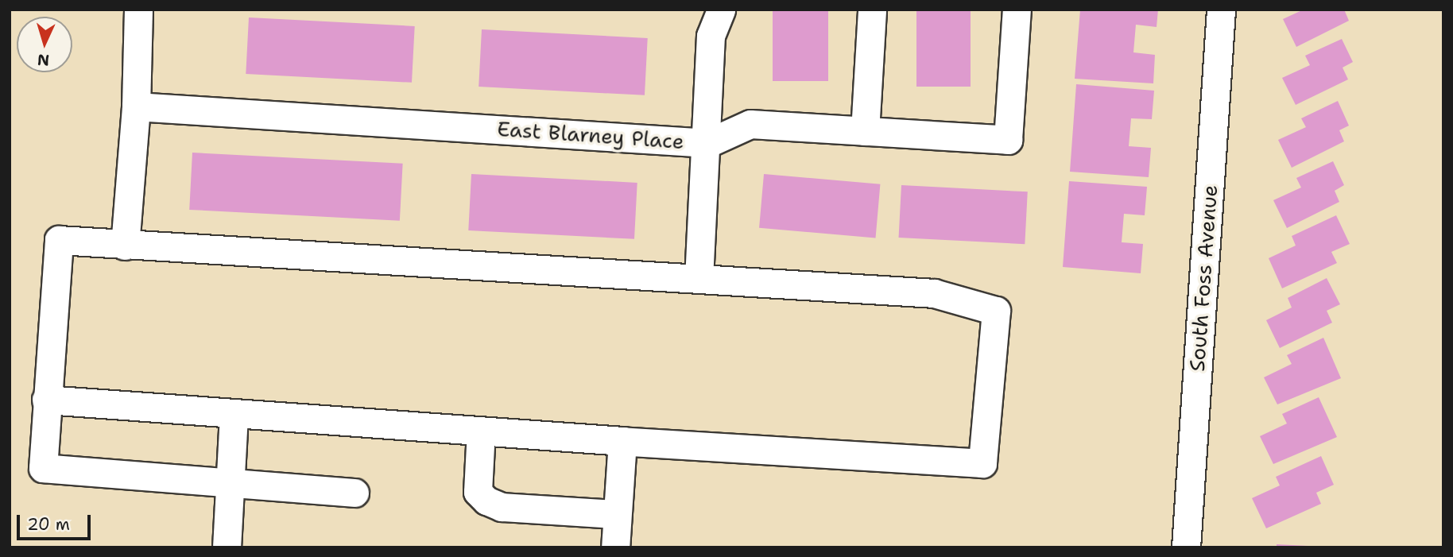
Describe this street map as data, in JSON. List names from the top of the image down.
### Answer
{
  "streets": {
    "street": ["East Blarney Place", "South Foss Avenue"]
  },
  "scale_bar": "20 m",
  "north": "bottom"
}
